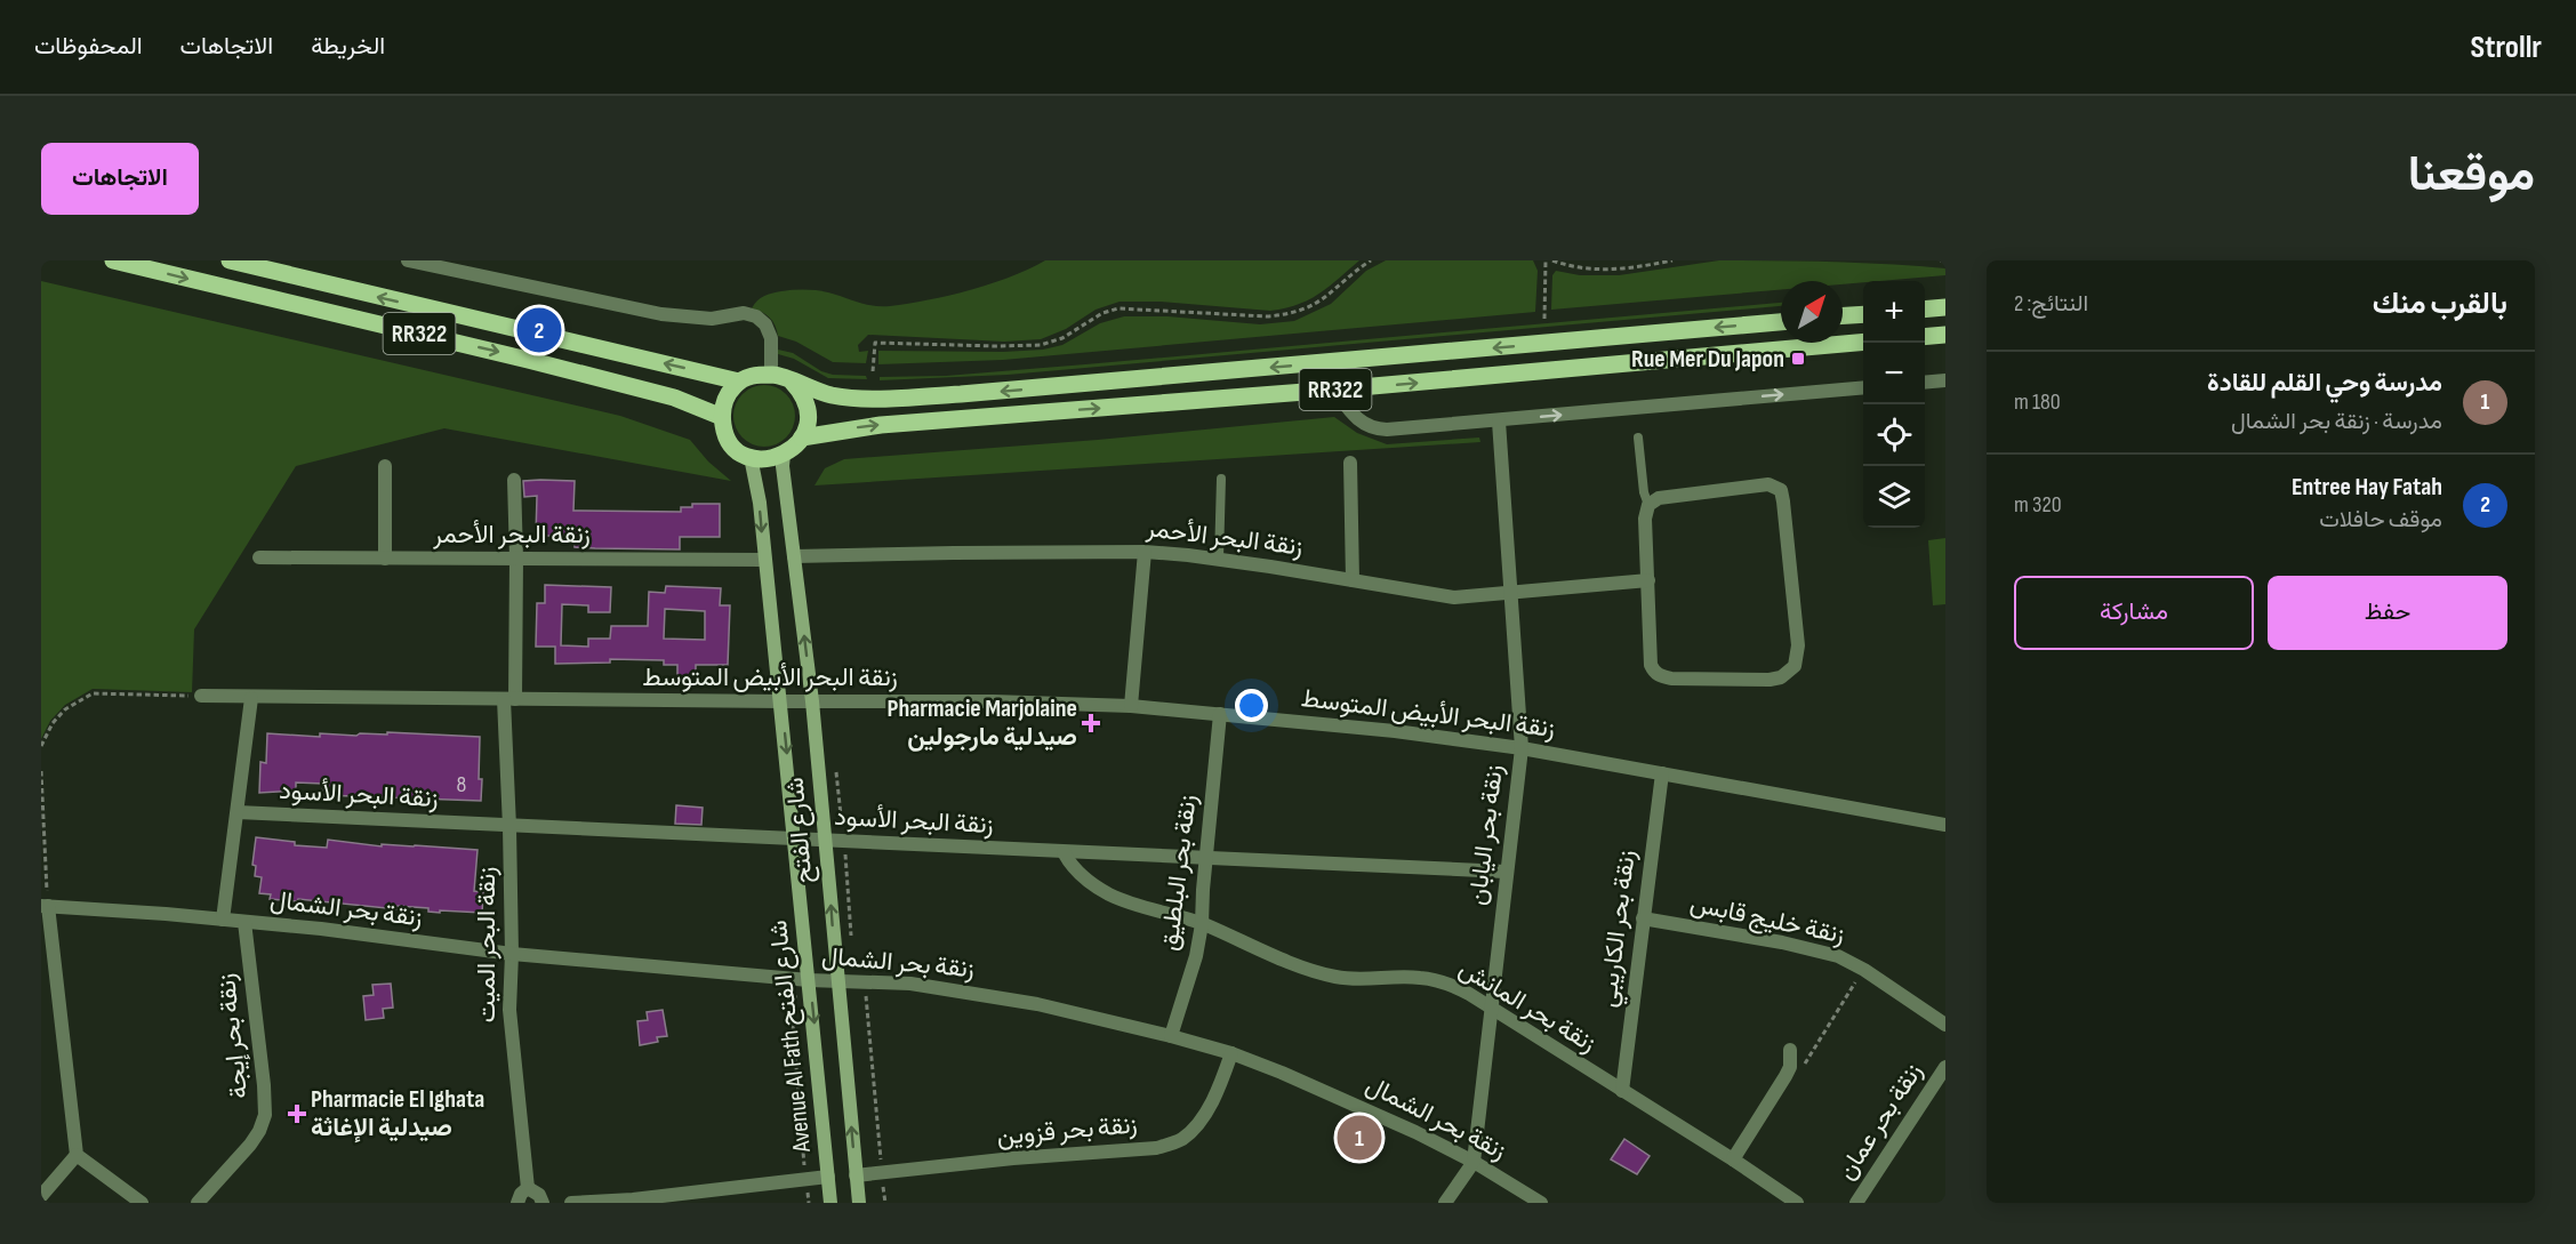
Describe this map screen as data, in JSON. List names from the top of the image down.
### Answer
{
  "streets": {
    "main road": ["RR322"],
    "street": [
      "زنقة البحر الأحمر",
      "زنقة البحر الأبيض المتوسط",
      "زنقة البحر الأسود",
      "شارع الفتح",
      "زنقة بحر اليابان",
      "زنقة بحر البلطيق",
      "زنقة بحر الشمال",
      "زنقة خليج قابس",
      "زنقة بحر الكاريبي",
      "زنقة البحر الميت",
      "زنقة بحر المانش",
      "زنقة بحر إيجة",
      "Avenue Al Fath شارع الفتح",
      "زنقة بحر عمان",
      "زنقة بحر قزوين"
    ]
  },
  "crossings": [
    ["RR322", "شارع الفتح"],
    ["RR322", "Avenue Al Fath شارع الفتح"],
    ["زنقة البحر الأحمر", "شارع الفتح"],
    ["زنقة البحر الأحمر", "زنقة بحر اليابان"],
    ["زنقة البحر الأحمر", "زنقة البحر الميت"],
    ["زنقة البحر الأحمر", "Avenue Al Fath شارع الفتح"],
    ["زنقة البحر الأبيض المتوسط", "شارع الفتح"],
    ["زنقة البحر الأبيض المتوسط", "زنقة بحر اليابان"],
    ["زنقة البحر الأبيض المتوسط", "زنقة بحر البلطيق"],
    ["زنقة البحر الأبيض المتوسط", "زنقة بحر الكاريبي"],
    ["زنقة البحر الأبيض المتوسط", "زنقة البحر الميت"],
    ["زنقة البحر الأبيض المتوسط", "Avenue Al Fath شارع الفتح"],
    ["زنقة البحر الأسود", "شارع الفتح"],
    ["زنقة البحر الأسود", "زنقة بحر اليابان"],
    ["زنقة البحر الأسود", "زنقة بحر البلطيق"],
    ["زنقة البحر الأسود", "زنقة البحر الميت"],
    ["زنقة البحر الأسود", "زنقة بحر المانش"],
    ["زنقة البحر الأسود", "Avenue Al Fath شارع الفتح"],
    ["شارع الفتح", "زنقة بحر الشمال"],
    ["شارع الفتح", "Avenue Al Fath شارع الفتح"],
    ["شارع الفتح", "زنقة بحر قزوين"],
    ["زنقة بحر اليابان", "زنقة بحر الشمال"],
    ["زنقة بحر اليابان", "زنقة بحر المانش"],
    ["زنقة بحر البلطيق", "زنقة بحر الشمال"],
    ["زنقة بحر البلطيق", "زنقة بحر المانش"],
    ["زنقة بحر الشمال", "زنقة البحر الميت"],
    ["زنقة بحر الشمال", "زنقة بحر إيجة"],
    ["زنقة بحر الشمال", "Avenue Al Fath شارع الفتح"],
    ["زنقة بحر الشمال", "زنقة بحر قزوين"],
    ["زنقة خليج قابس", "زنقة بحر الكاريبي"],
    ["زنقة بحر الكاريبي", "زنقة بحر المانش"]
  ],
  "one_way": ["شارع الفتح", "Avenue Al Fath شارع الفتح"],
  "places": {
    "transit": ["Rue Mer Du Japon"],
    "health": ["Pharmacie Marjolaine صيدلية مارجولين", "Pharmacie El Ighata صيدلية الإغاثة"]
  },
  "house_numbers": ["8"],
  "north": "top right",
  "page": {
    "header": "Strollr",
    "nav": ["الخريطة", "الاتجاهات", "المحفوظات"],
    "title": "موقعنا",
    "buttons": [
      "الاتجاهات",
      ["حفظ", "مشاركة"]
    ],
    "heading": ["بالقرب منك", "النتائج: 2"],
    "map_buttons": ["+", "−"],
    "pins": ["2", "1"],
    "list": [
      {
        "mark": "1",
        "name": "مدرسة وحي القلم للقادة",
        "note": "مدرسة · زنقة بحر الشمال",
        "value": "180 m"
      },
      {
        "mark": "2",
        "name": "Entree Hay Fatah",
        "note": "موقف حافلات",
        "value": "320 m"
      }
    ]
  }
}
